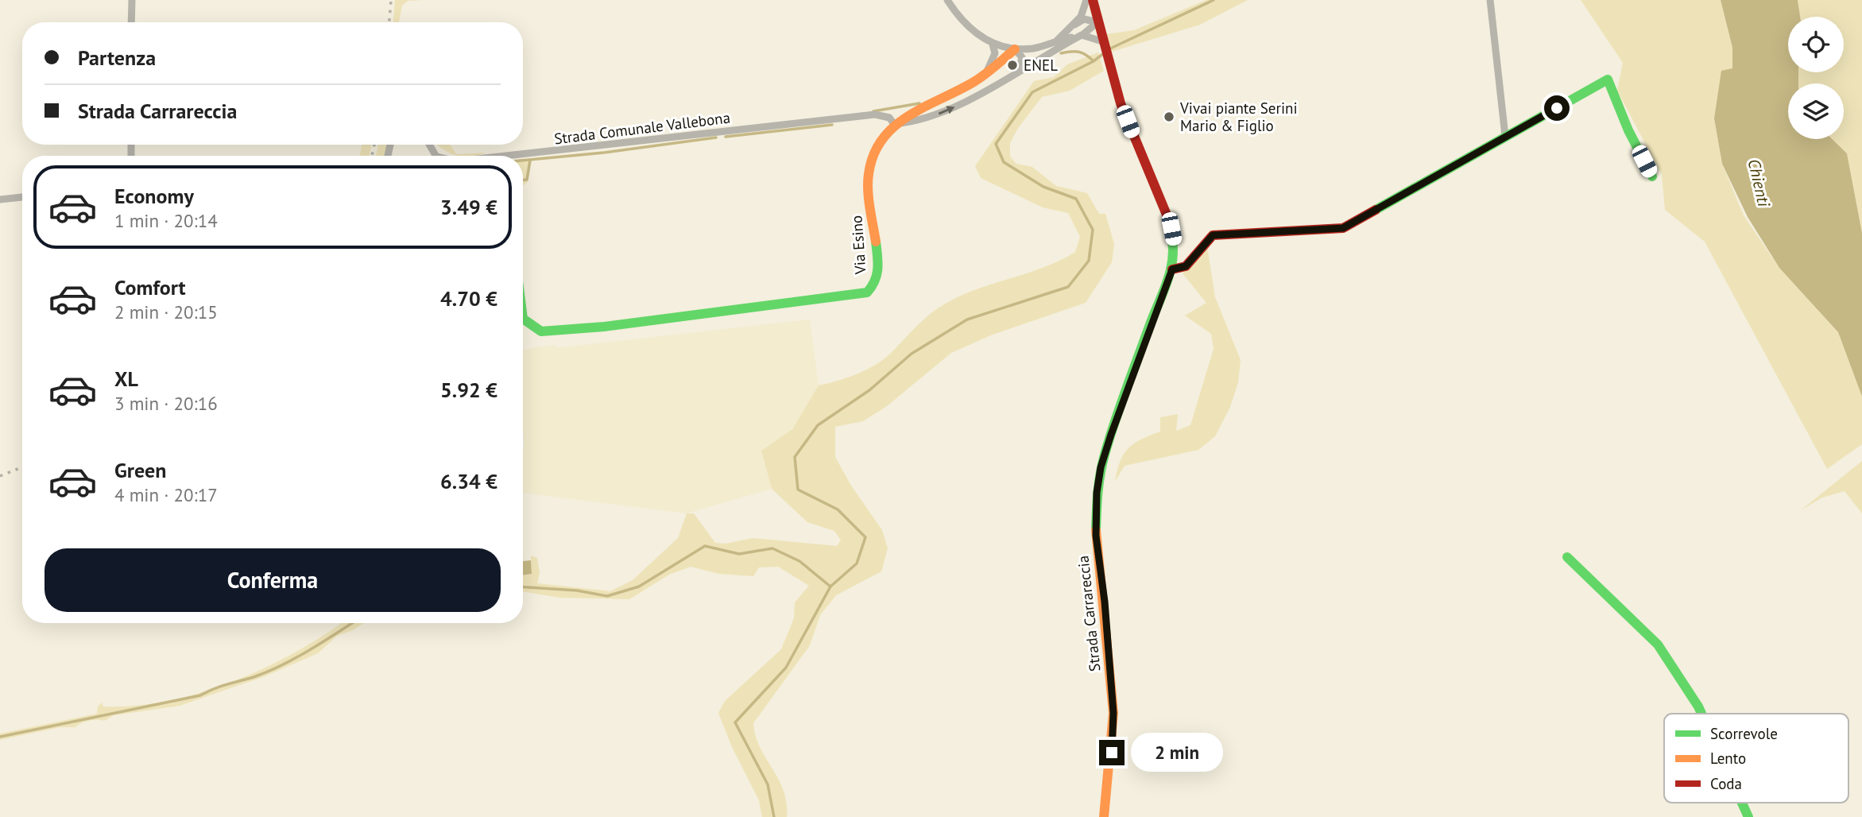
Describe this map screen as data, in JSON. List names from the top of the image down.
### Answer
{
  "streets": {
    "street": ["Strada Comunale Vallebona", "Via Esino", "Strada Carrareccia"]
  },
  "crossings": [
    ["Strada Comunale Vallebona", "Via Esino"]
  ],
  "water": ["Chienti"],
  "places": ["ENEL", "Vivai piante Serini Mario & Figlio"],
  "legend": ["Scorrevole", "Lento", "Coda"],
  "page": {
    "banner": ["Partenza", "Strada Carrareccia"],
    "list": [
      {
        "name": "Economy",
        "note": "1 min · 20:14",
        "value": "3.49 €"
      },
      {
        "name": "Comfort",
        "note": "2 min · 20:15",
        "value": "4.70 €"
      },
      {
        "name": "XL",
        "note": "3 min · 20:16",
        "value": "5.92 €"
      },
      {
        "name": "Green",
        "note": "4 min · 20:17",
        "value": "6.34 €"
      }
    ],
    "buttons": "Conferma",
    "bubble": "2 min"
  }
}
